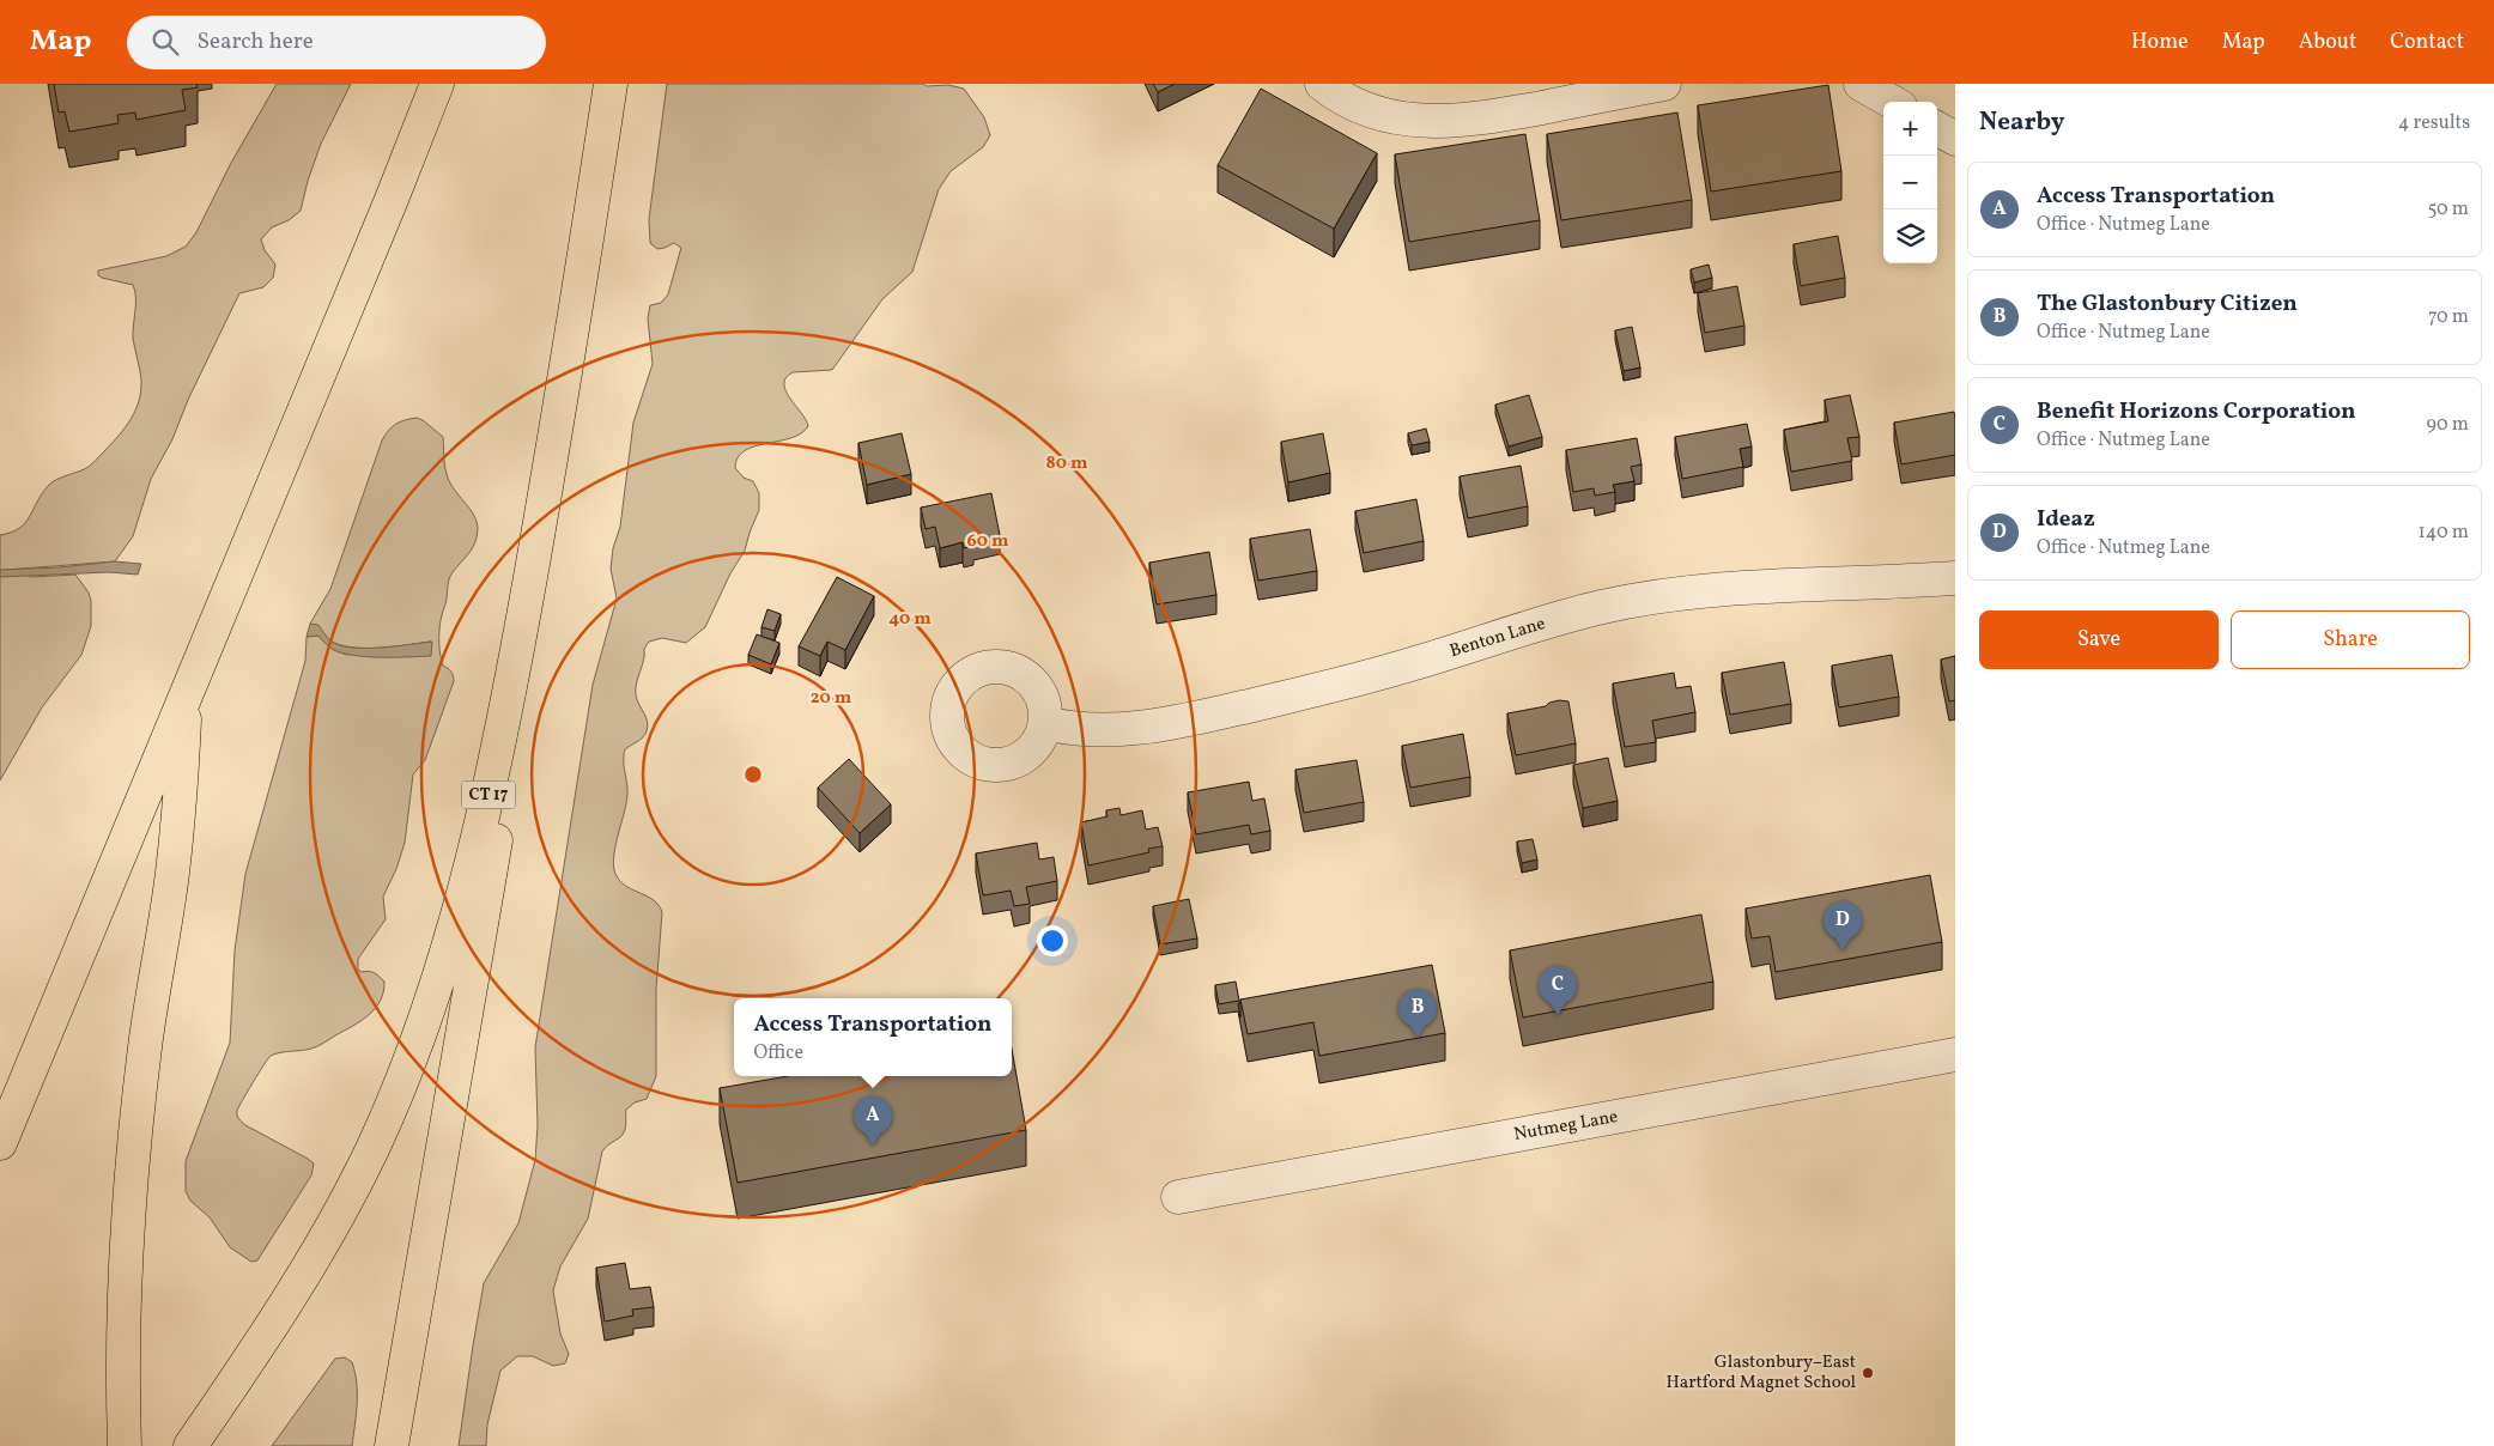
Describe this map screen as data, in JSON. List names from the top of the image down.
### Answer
{
  "streets": {
    "highway": ["CT 17"],
    "street": ["Benton Lane", "Nutmeg Lane"]
  },
  "places": ["Glastonbury–East Hartford Magnet School"],
  "page": {
    "header": "Map",
    "search": "Search here",
    "nav": [
      "Home",
      "Map",
      "About",
      "Contact"
    ],
    "heading": ["Nearby", "4 results"],
    "map_buttons": ["+", "−"],
    "list": [
      {
        "mark": "A",
        "name": "Access Transportation",
        "note": "Office · Nutmeg Lane",
        "value": "50 m"
      },
      {
        "mark": "B",
        "name": "The Glastonbury Citizen",
        "note": "Office · Nutmeg Lane",
        "value": "70 m"
      },
      {
        "mark": "C",
        "name": "Benefit Horizons Corporation",
        "note": "Office · Nutmeg Lane",
        "value": "90 m"
      },
      {
        "mark": "D",
        "name": "Ideaz",
        "note": "Office · Nutmeg Lane",
        "value": "140 m"
      }
    ],
    "buttons": ["Save", "Share"],
    "pins": [
      "D",
      "C",
      "B",
      "A"
    ],
    "popup": ["Access Transportation", "Office"]
  },
  "rings": [
    "80 m",
    "60 m",
    "40 m",
    "20 m"
  ]
}
